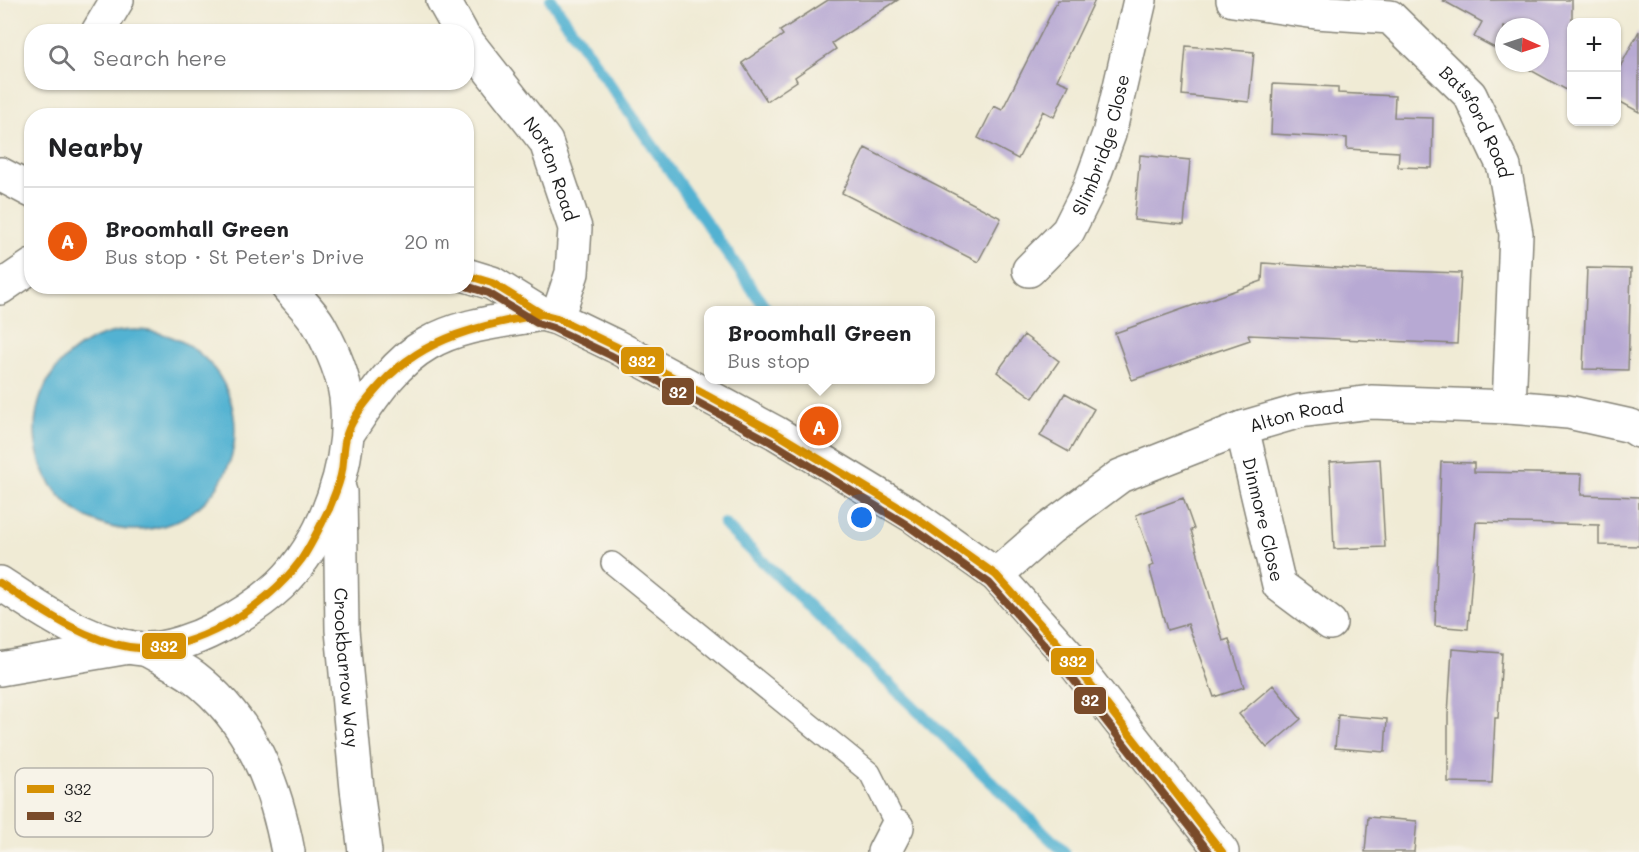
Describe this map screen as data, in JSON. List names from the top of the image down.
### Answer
{
  "streets": {
    "main road": [
      "Batsford Road",
      "Slimbridge Close",
      "Norton Road",
      "Alton Road",
      "Dinmore Close",
      "Crookbarrow Way"
    ]
  },
  "crossings": [
    ["Batsford Road", "Alton Road"],
    ["Alton Road", "Dinmore Close"]
  ],
  "lines": ["transit line 332", "transit line 32"],
  "legend": ["332", "32"],
  "north": "right",
  "page": {
    "map_buttons": ["+", "−"],
    "search": "Search here",
    "heading": "Nearby",
    "list": [
      {
        "mark": "A",
        "name": "Broomhall Green",
        "note": "Bus stop · St Peter's Drive",
        "value": "20 m"
      }
    ],
    "popup": ["Broomhall Green", "Bus stop"],
    "pins": "A"
  }
}
